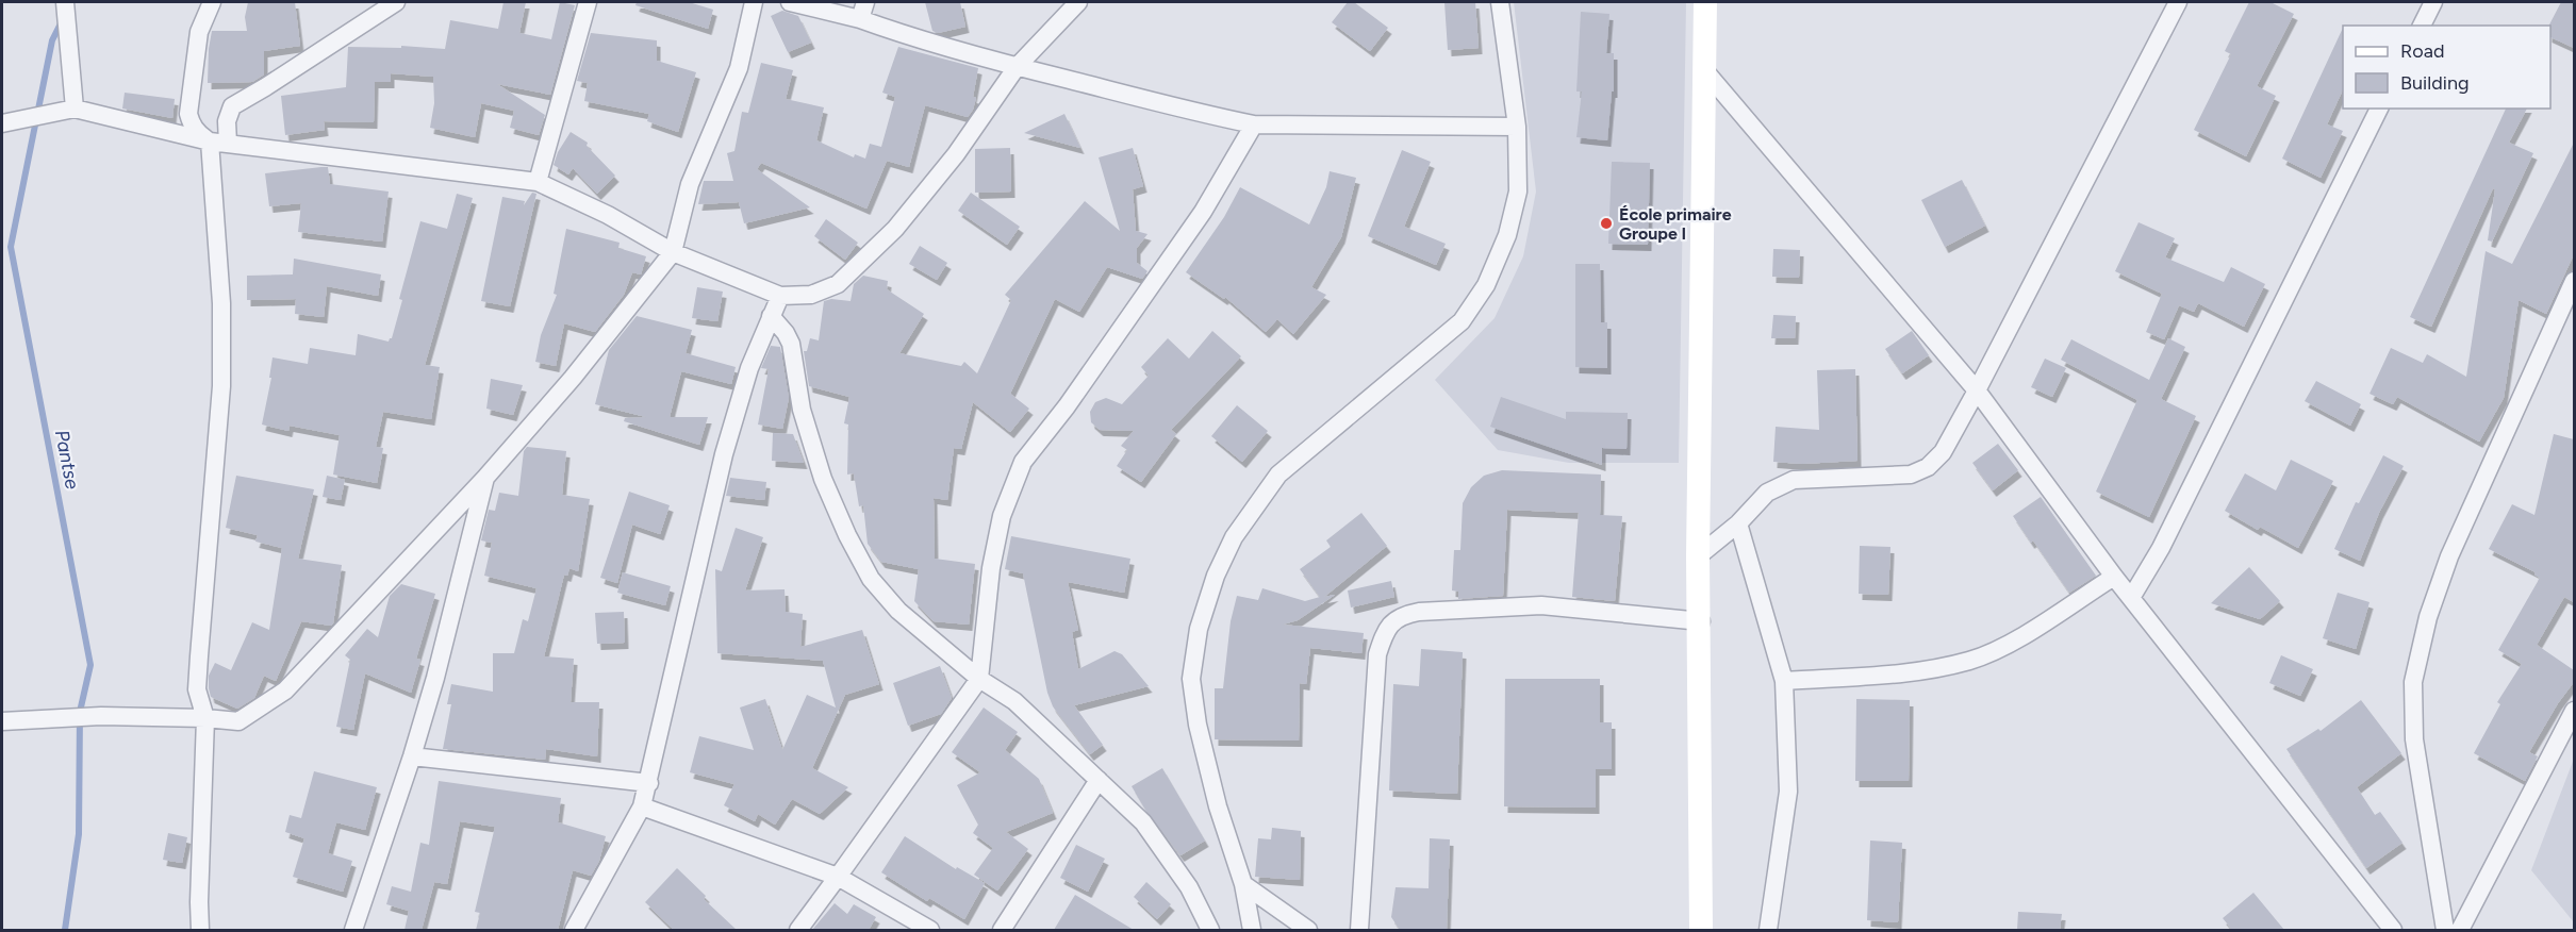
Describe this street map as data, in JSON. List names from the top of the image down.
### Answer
{
  "water": ["Pantse"],
  "places": ["École primaire Groupe I"],
  "legend": ["Road", "Building"]
}
